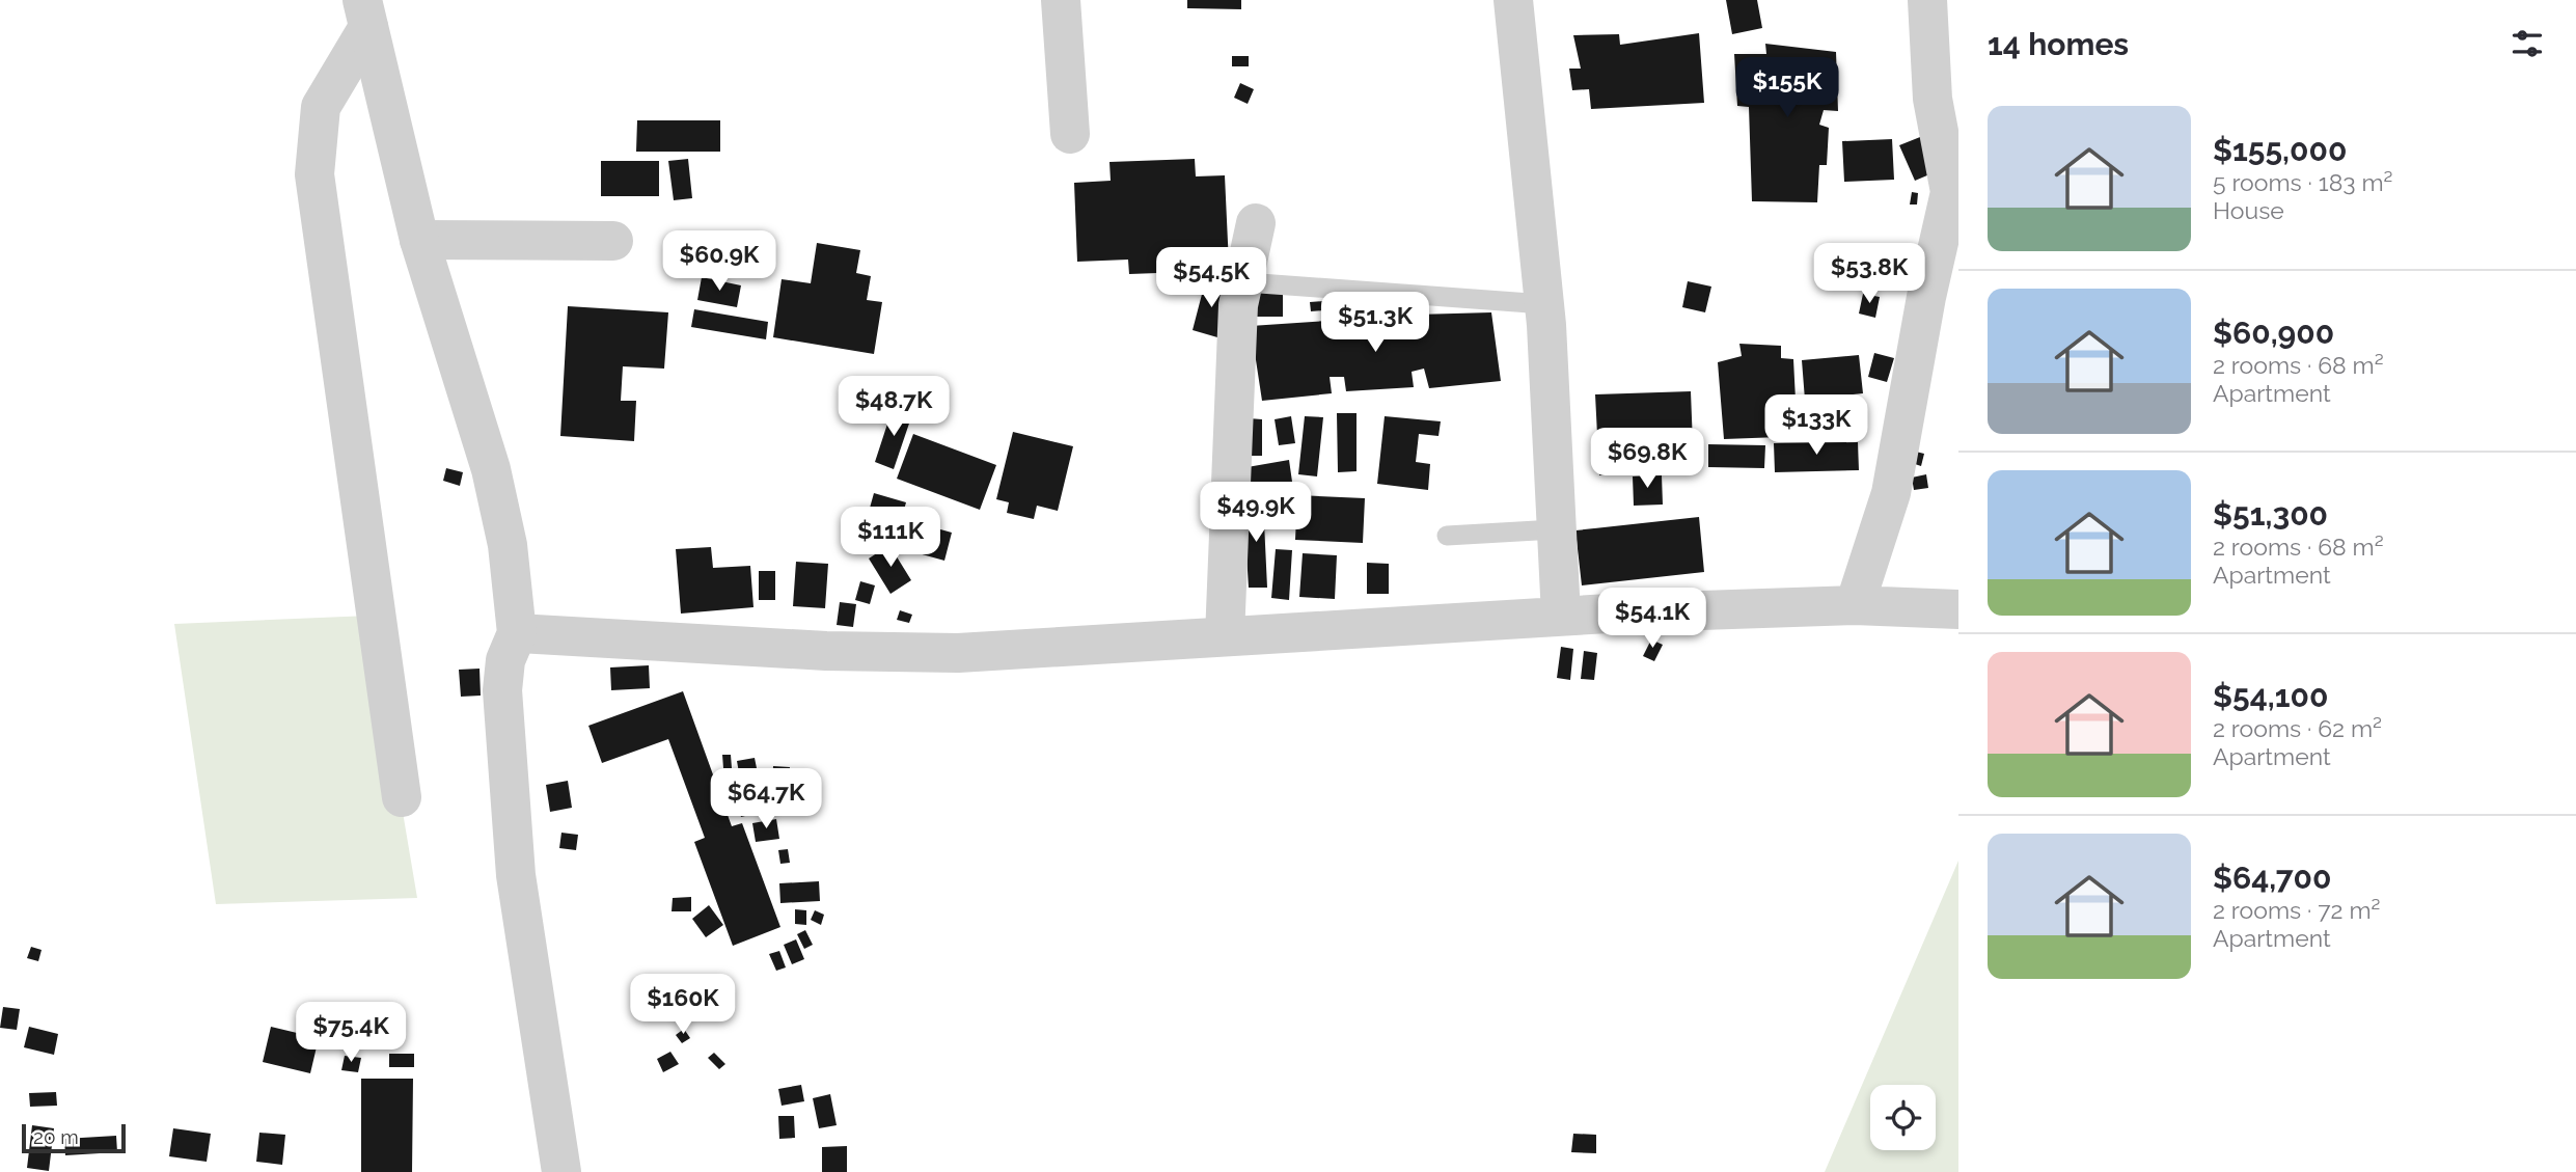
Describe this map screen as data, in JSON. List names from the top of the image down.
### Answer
{
  "scale_bar": "20 m",
  "page": {
    "heading": "14 homes",
    "price": [
      "$155K",
      "$60.9K",
      "$53.8K",
      "$54.5K",
      "$51.3K",
      "$48.7K",
      "$133K",
      "$69.8K",
      "$49.9K",
      "$111K",
      "$54.1K",
      "$64.7K",
      "$160K",
      "$75.4K"
    ],
    "list": [
      {
        "name": "$155,000",
        "note": "5 rooms · 183 m² · House"
      },
      {
        "name": "$60,900",
        "note": "2 rooms · 68 m² · Apartment"
      },
      {
        "name": "$51,300",
        "note": "2 rooms · 68 m² · Apartment"
      },
      {
        "name": "$54,100",
        "note": "2 rooms · 62 m² · Apartment"
      },
      {
        "name": "$64,700",
        "note": "2 rooms · 72 m² · Apartment"
      }
    ],
    "scale": "20 m"
  }
}
